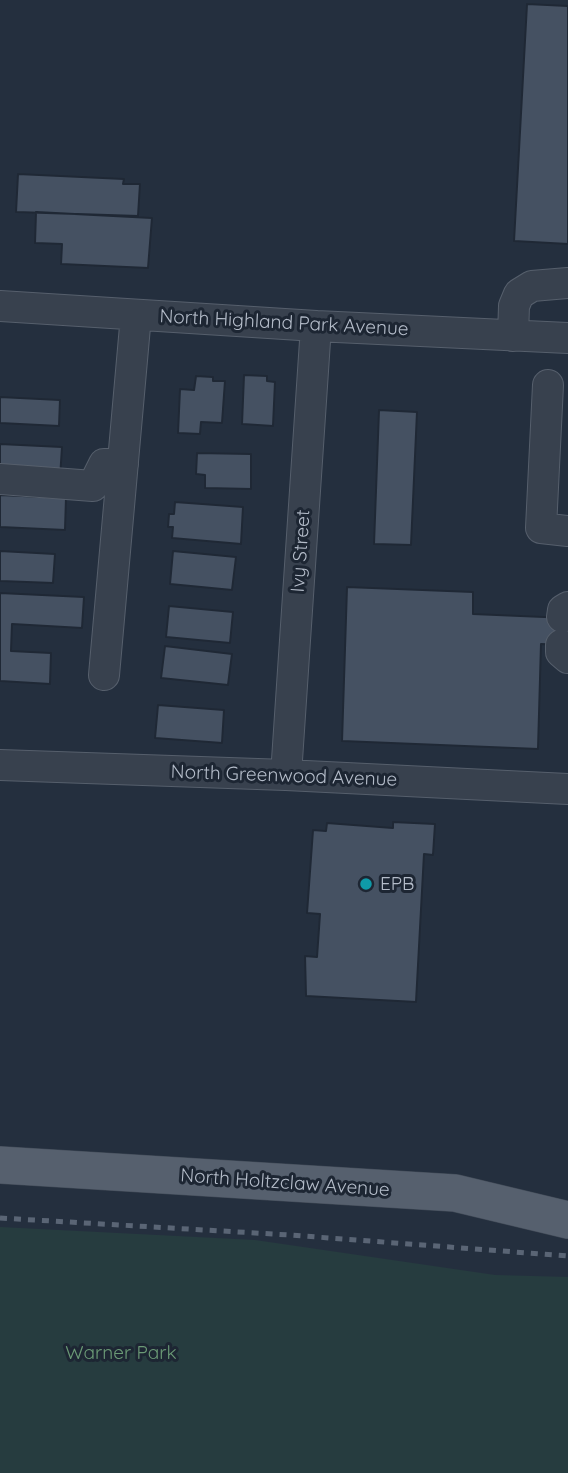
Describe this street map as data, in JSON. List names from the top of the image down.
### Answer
{
  "streets": {
    "main road": ["North Holtzclaw Avenue"],
    "street": ["North Highland Park Avenue", "Ivy Street", "North Greenwood Avenue"]
  },
  "crossings": [
    ["North Highland Park Avenue", "Ivy Street"],
    ["Ivy Street", "North Greenwood Avenue"]
  ],
  "parks": ["Warner Park"],
  "places": ["EPB"]
}
